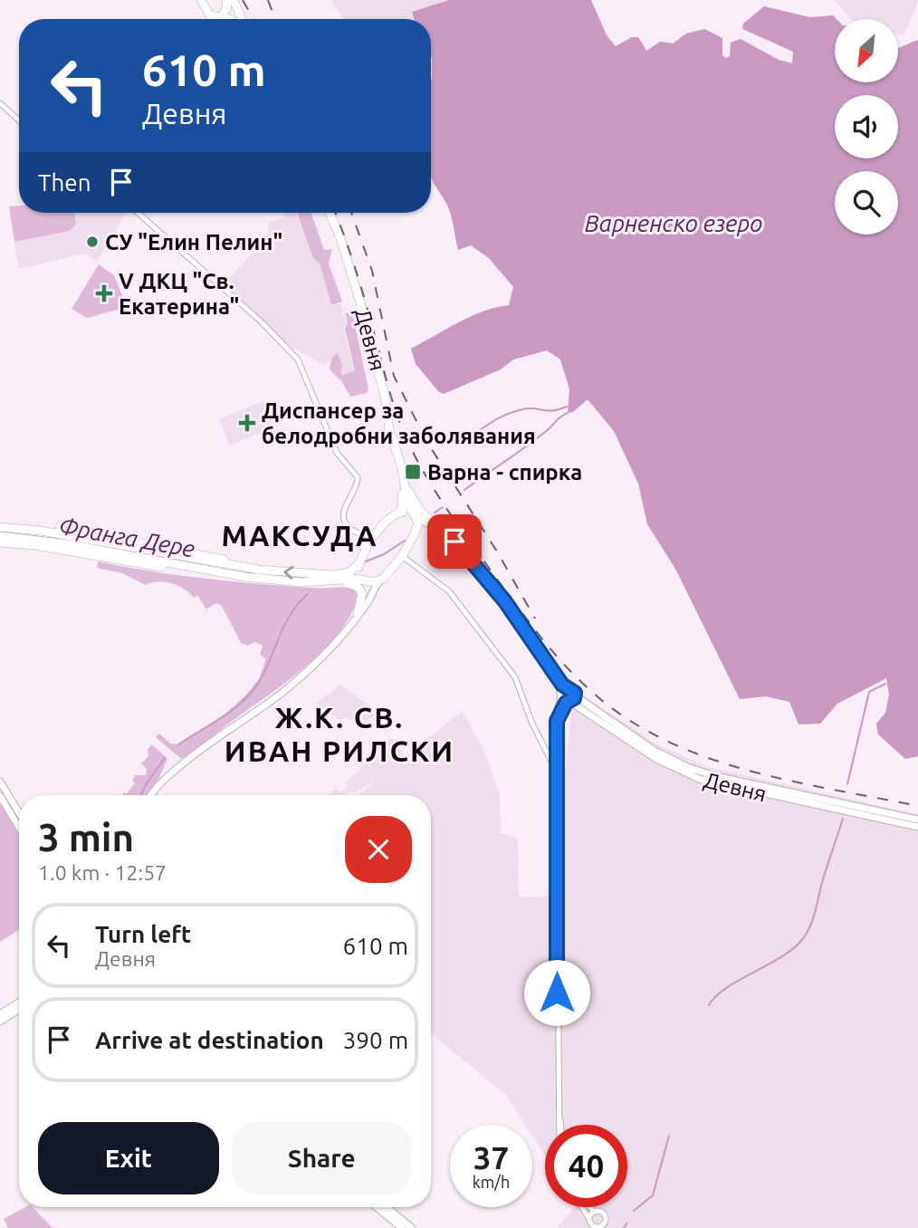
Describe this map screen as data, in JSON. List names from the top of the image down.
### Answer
{
  "streets": {
    "highway": ["Девня"]
  },
  "districts": ["МАКСУДА", "Ж.К. СВ. ИВАН РИЛСКИ"],
  "water": ["Варненско езеро", "Франга Дере"],
  "places": {
    "other": ["СУ \"Елин Пелин\""],
    "health": ["V ДКЦ \"Св. Екатерина\"", "Диспансер за белодробни заболявания"],
    "transit": ["Варна - спирка"]
  },
  "north": "bottom left",
  "page": {
    "turn": ["610 m", "Девня"],
    "then": "Then",
    "heading": ["3 min", "1.0 km · 12:57"],
    "list": [
      {
        "name": "Turn left",
        "note": "Девня",
        "value": "610 m"
      },
      {
        "name": "Arrive at destination",
        "value": "390 m"
      }
    ],
    "buttons": ["Exit", "Share"],
    "speed": "37 km/h",
    "limit": "40"
  }
}
